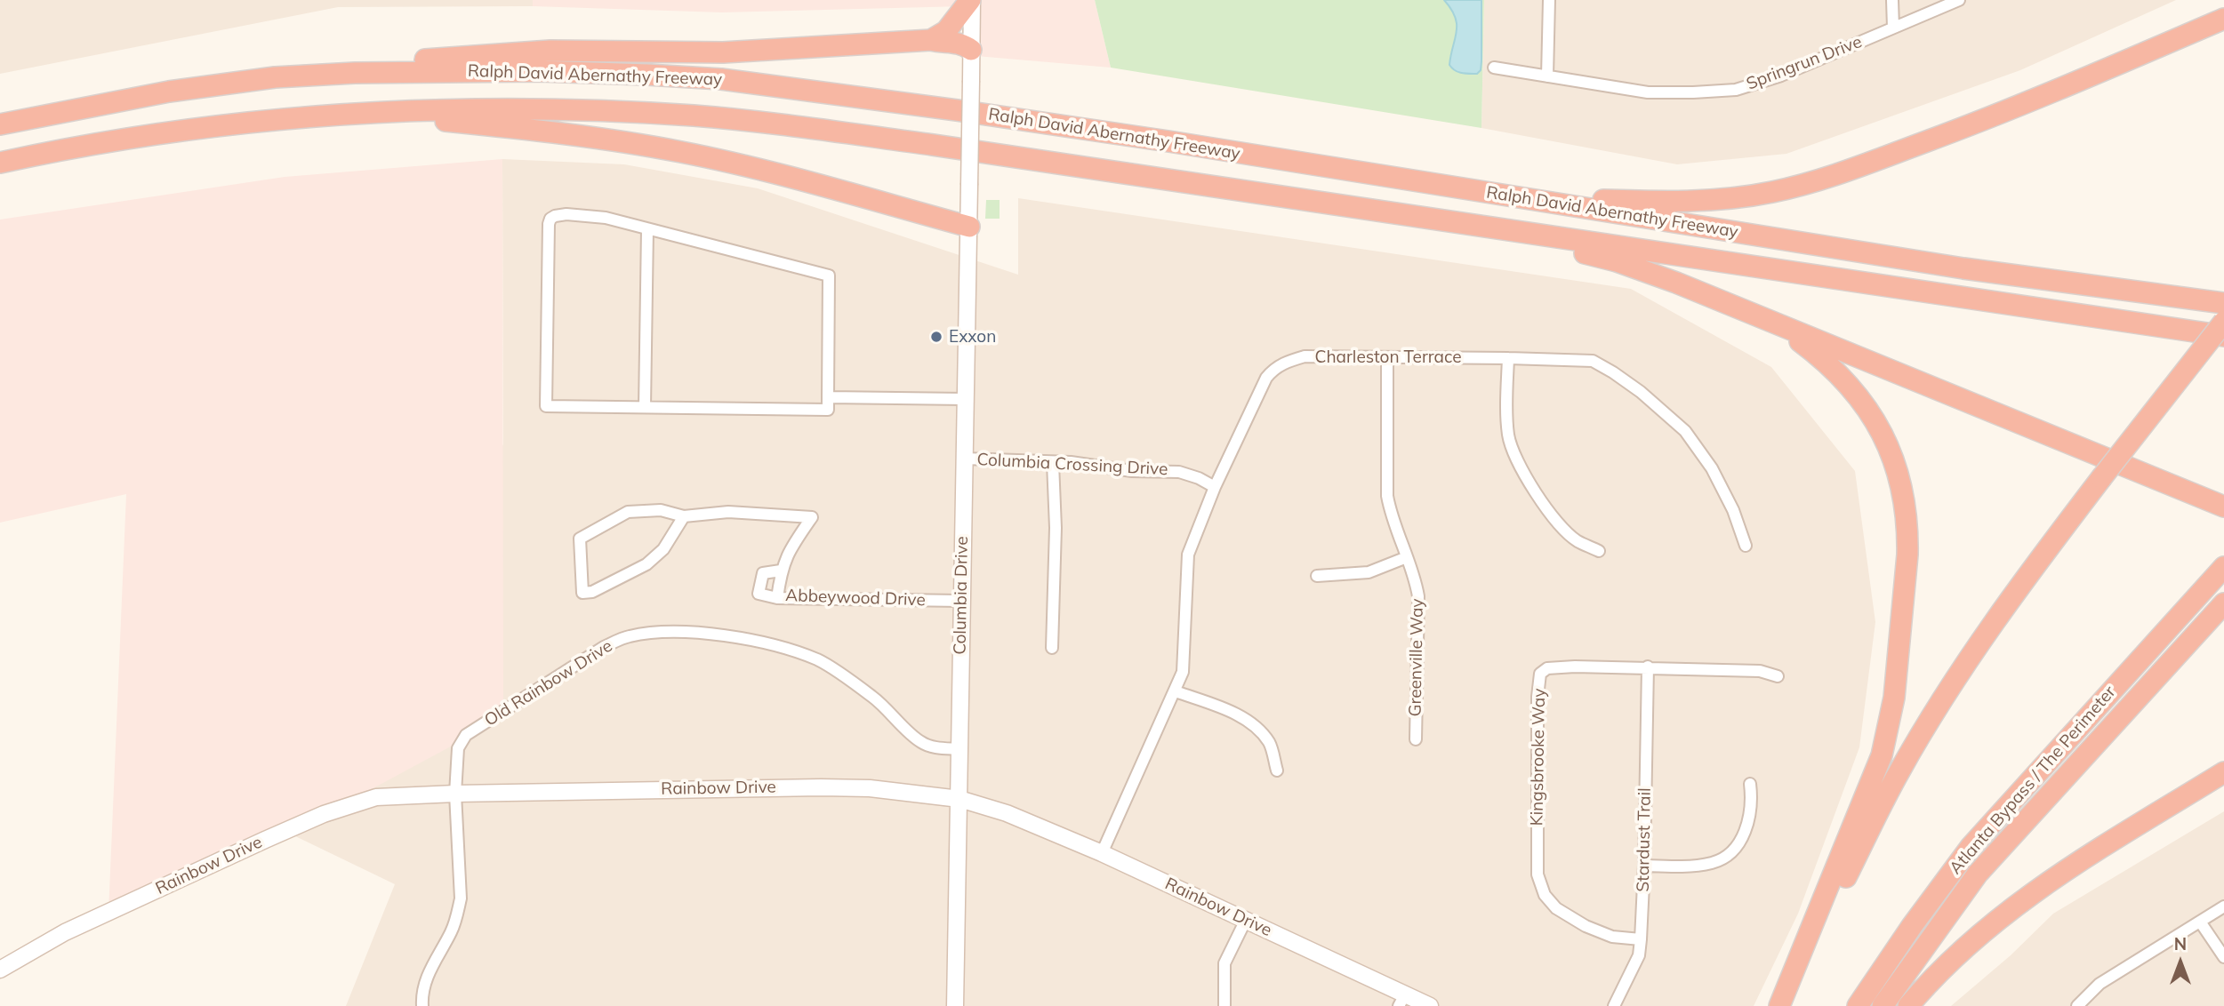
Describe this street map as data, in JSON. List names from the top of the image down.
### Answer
{
  "streets": {
    "highway": ["Ralph David Abernathy Freeway", "Atlanta Bypass / The Perimeter"],
    "street": [
      "Springrun Drive",
      "Charleston Terrace",
      "Columbia Crossing Drive",
      "Columbia Drive",
      "Abbeywood Drive",
      "Greenville Way",
      "Old Rainbow Drive",
      "Kingsbrooke Way",
      "Rainbow Drive",
      "Stardust Trail"
    ]
  },
  "crossings": [
    ["Charleston Terrace", "Greenville Way"],
    ["Columbia Crossing Drive", "Columbia Drive"],
    ["Columbia Drive", "Abbeywood Drive"],
    ["Columbia Drive", "Old Rainbow Drive"],
    ["Columbia Drive", "Rainbow Drive"],
    ["Old Rainbow Drive", "Rainbow Drive"],
    ["Kingsbrooke Way", "Stardust Trail"]
  ],
  "places": ["Exxon"],
  "north": "top"
}
